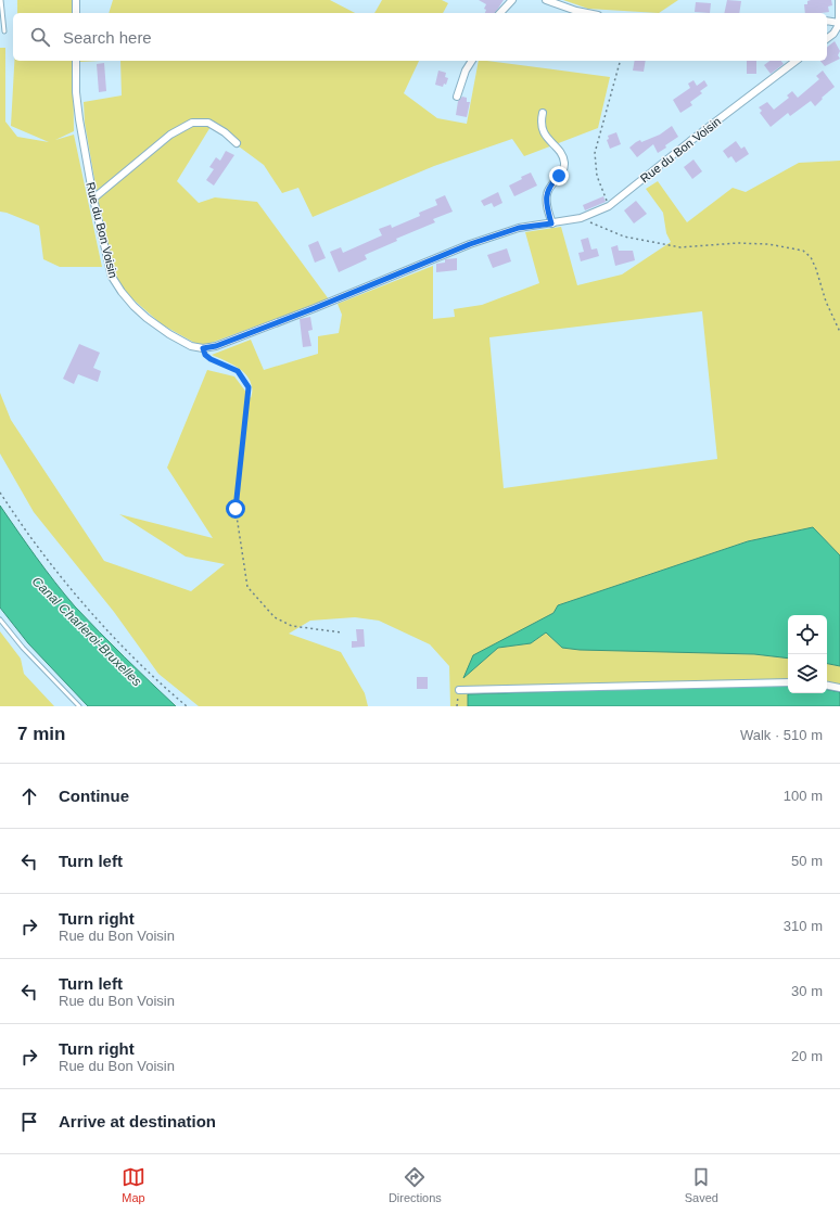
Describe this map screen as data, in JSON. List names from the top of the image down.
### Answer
{
  "streets": {
    "street": ["Rue du Bon Voisin"]
  },
  "water": ["Canal Charleroi-Bruxelles"],
  "page": {
    "search": "Search here",
    "heading": ["7 min", "Walk · 510 m"],
    "list": [
      ["Continue", "100 m"],
      ["Turn left", "50 m"],
      ["Turn right", "Rue du Bon Voisin", "310 m"],
      ["Turn left", "Rue du Bon Voisin", "30 m"],
      ["Turn right", "Rue du Bon Voisin", "20 m"],
      "Arrive at destination"
    ],
    "nav": ["Map", "Directions", "Saved"]
  }
}
